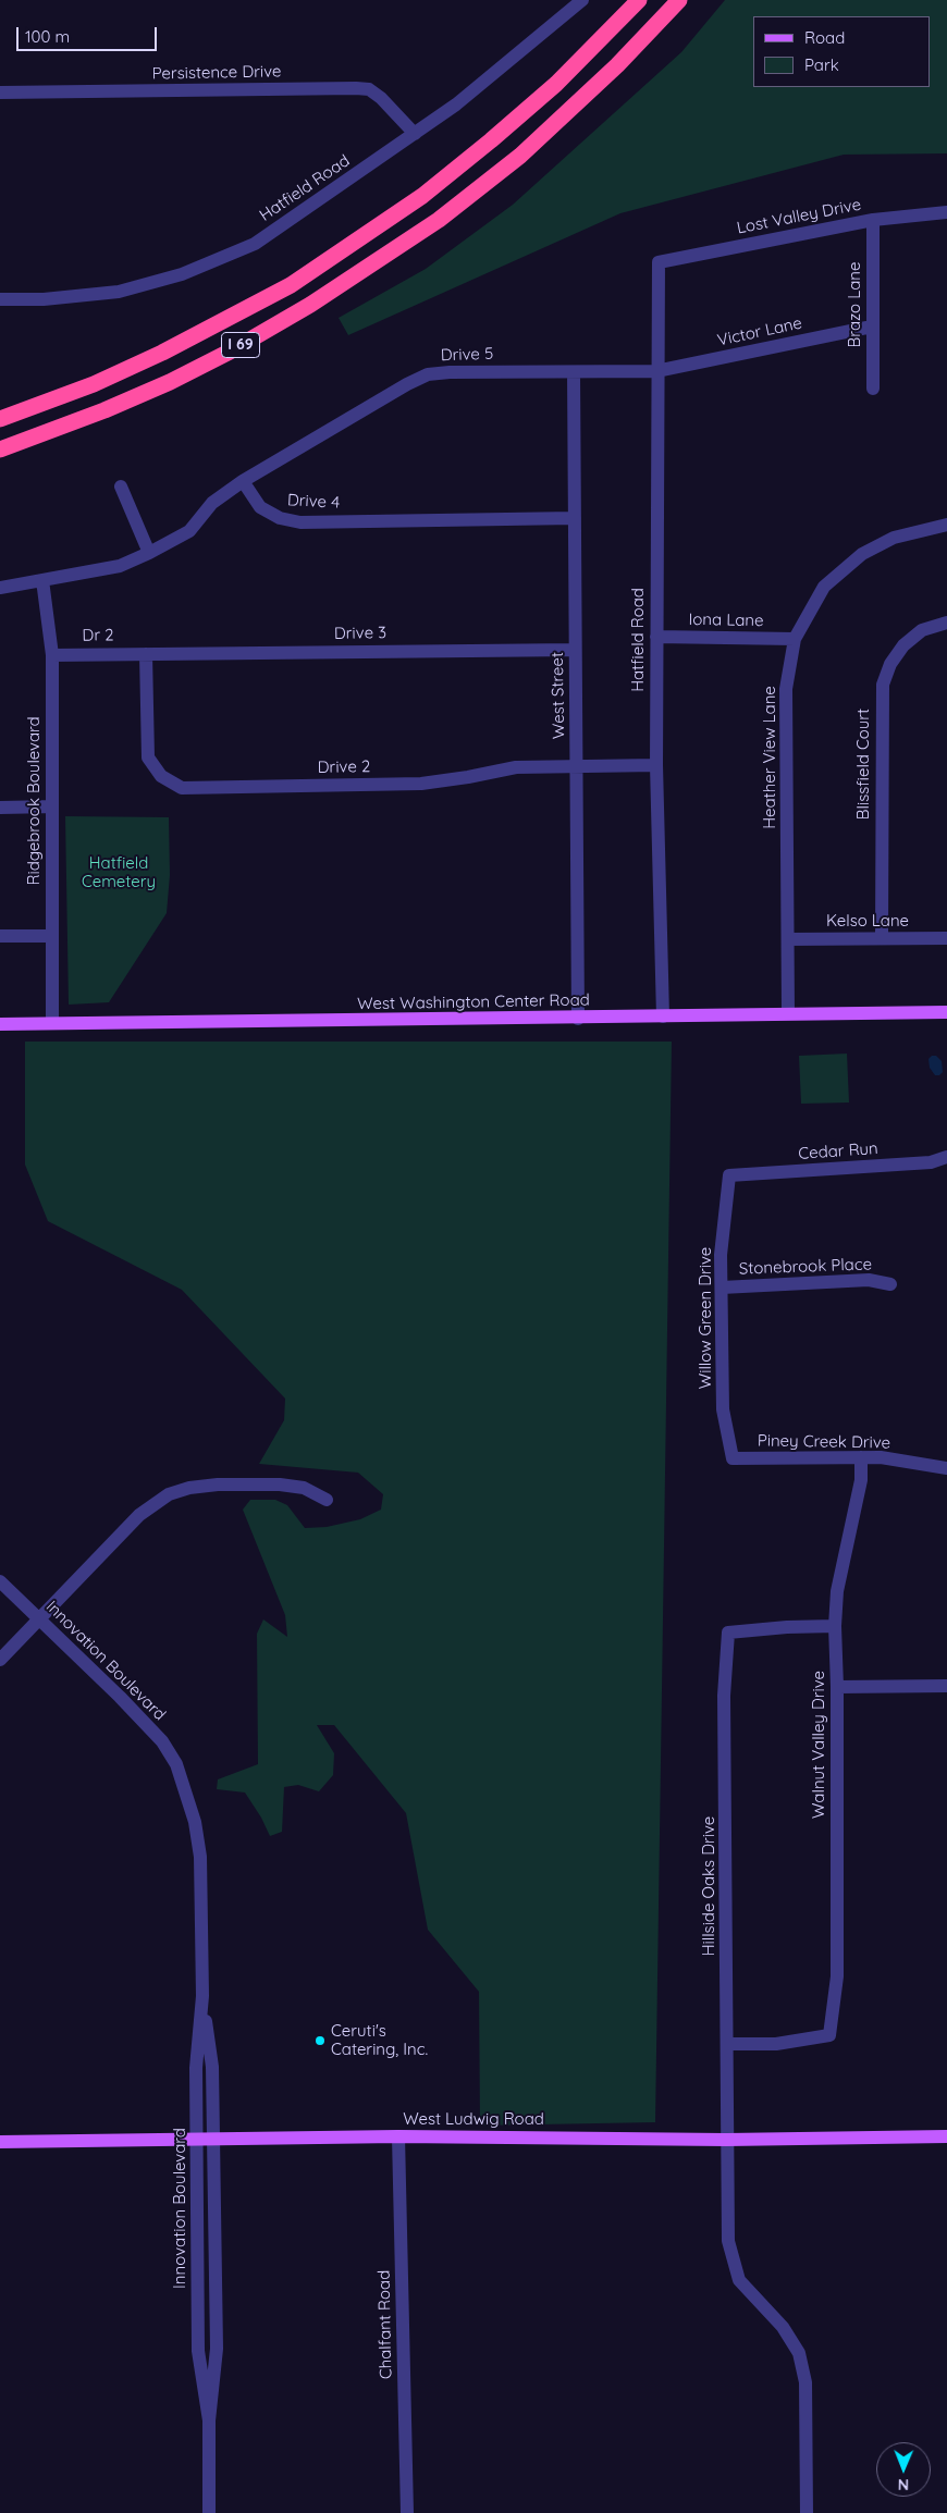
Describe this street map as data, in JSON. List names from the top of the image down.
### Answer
{
  "streets": {
    "highway": ["I 69"],
    "main road": ["West Washington Center Road", "West Ludwig Road"],
    "street": [
      "Persistence Drive",
      "Hatfield Road",
      "Lost Valley Drive",
      "Brazo Lane",
      "Victor Lane",
      "Drive 5",
      "Drive 4",
      "Iona Lane",
      "Drive 3",
      "Dr 2",
      "West Street",
      "Heather View Lane",
      "Blissfield Court",
      "Drive 2",
      "Ridgebrook Boulevard",
      "Kelso Lane",
      "Cedar Run",
      "Stonebrook Place",
      "Willow Green Drive",
      "Piney Creek Drive",
      "Innovation Boulevard",
      "Walnut Valley Drive",
      "Hillside Oaks Drive",
      "Chalfant Road"
    ]
  },
  "crossings": [
    ["Persistence Drive", "Hatfield Road"],
    ["Hatfield Road", "Lost Valley Drive"],
    ["Hatfield Road", "Victor Lane"],
    ["Hatfield Road", "Drive 5"],
    ["Hatfield Road", "Iona Lane"],
    ["Hatfield Road", "Drive 2"],
    ["Hatfield Road", "West Washington Center Road"],
    ["Lost Valley Drive", "Brazo Lane"],
    ["Brazo Lane", "Victor Lane"],
    ["Victor Lane", "Drive 5"],
    ["Drive 5", "Drive 4"],
    ["Drive 5", "West Street"],
    ["Drive 4", "West Street"],
    ["Iona Lane", "Heather View Lane"],
    ["Drive 3", "Dr 2"],
    ["Drive 3", "West Street"],
    ["Drive 3", "Drive 2"],
    ["Dr 2", "Drive 2"],
    ["Dr 2", "Ridgebrook Boulevard"],
    ["West Street", "Drive 2"],
    ["West Street", "West Washington Center Road"],
    ["Heather View Lane", "Kelso Lane"],
    ["Heather View Lane", "West Washington Center Road"],
    ["Blissfield Court", "Kelso Lane"],
    ["Ridgebrook Boulevard", "West Washington Center Road"],
    ["Cedar Run", "Willow Green Drive"],
    ["Stonebrook Place", "Willow Green Drive"],
    ["Willow Green Drive", "Piney Creek Drive"],
    ["Piney Creek Drive", "Walnut Valley Drive"],
    ["Innovation Boulevard", "West Ludwig Road"],
    ["Walnut Valley Drive", "Hillside Oaks Drive"],
    ["Hillside Oaks Drive", "West Ludwig Road"],
    ["West Ludwig Road", "Chalfant Road"]
  ],
  "parks": ["Hatfield Cemetery"],
  "places": ["Ceruti's Catering, Inc."],
  "legend": ["Road", "Park"],
  "scale_bar": "100 m",
  "north": "bottom"
}
